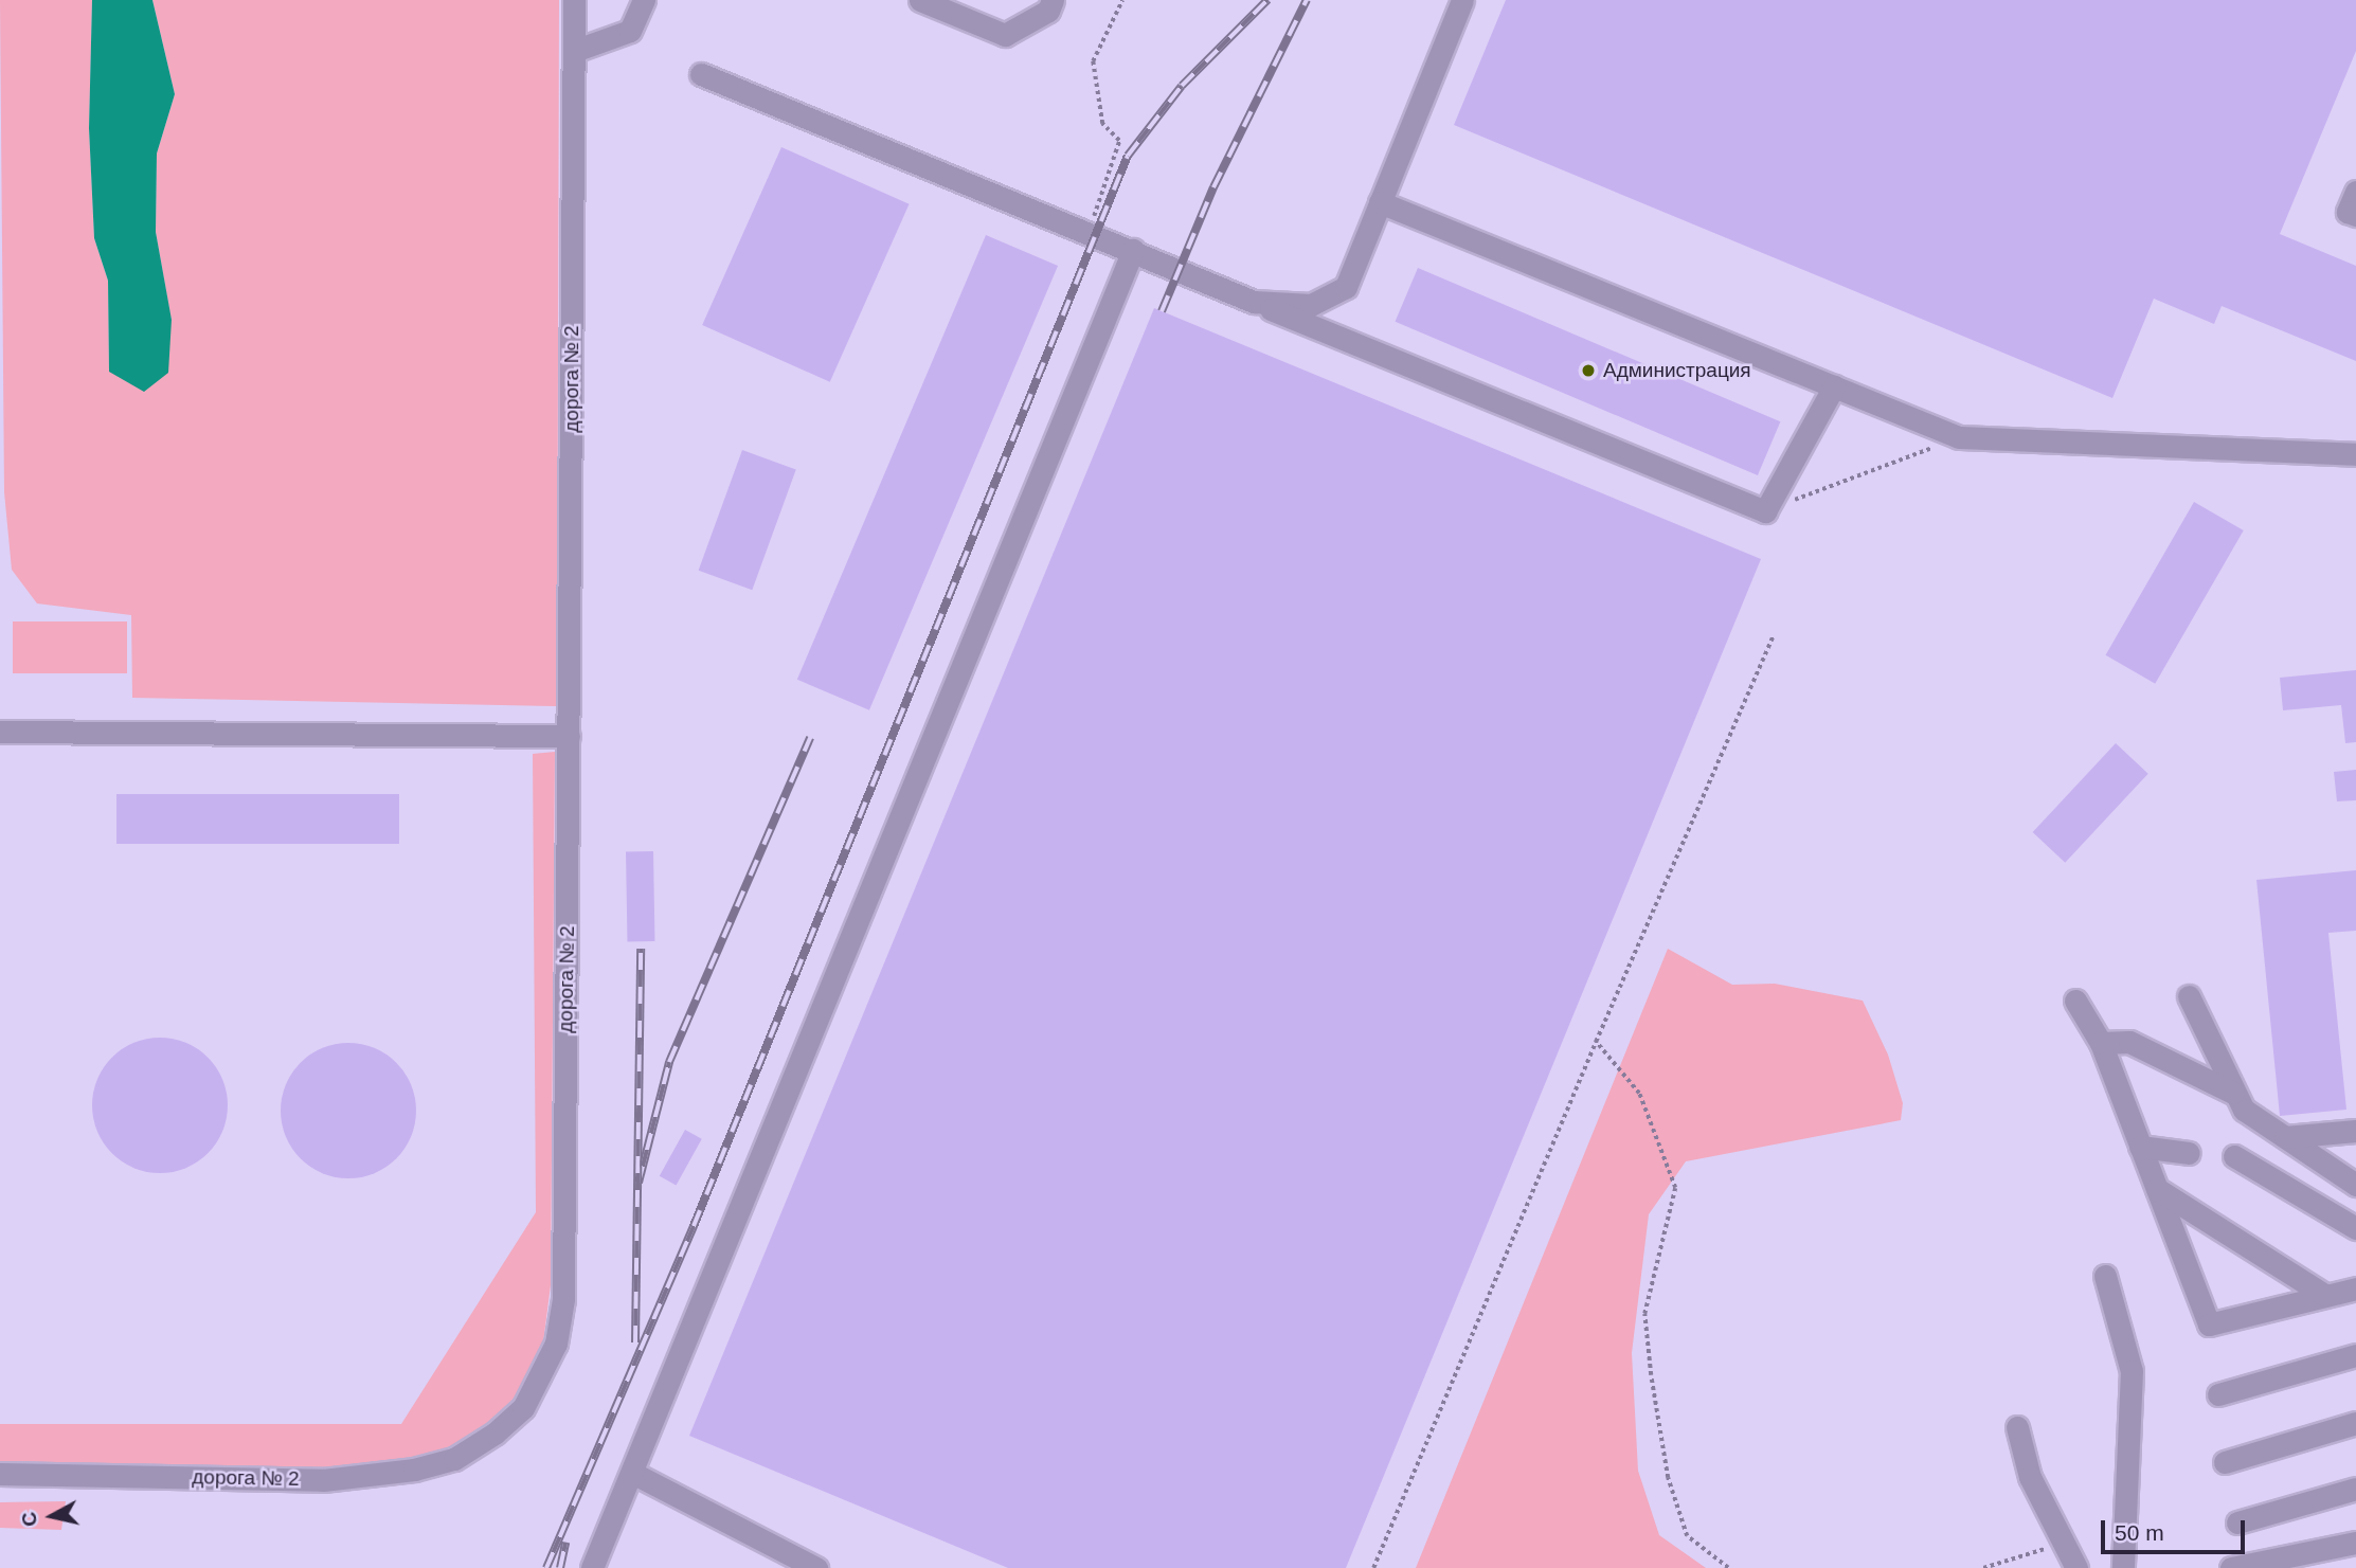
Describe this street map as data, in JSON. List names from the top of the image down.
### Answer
{
  "streets": {
    "street": ["дорога № 2"]
  },
  "places": ["Администрация"],
  "scale_bar": "50 m",
  "north": "left"
}
